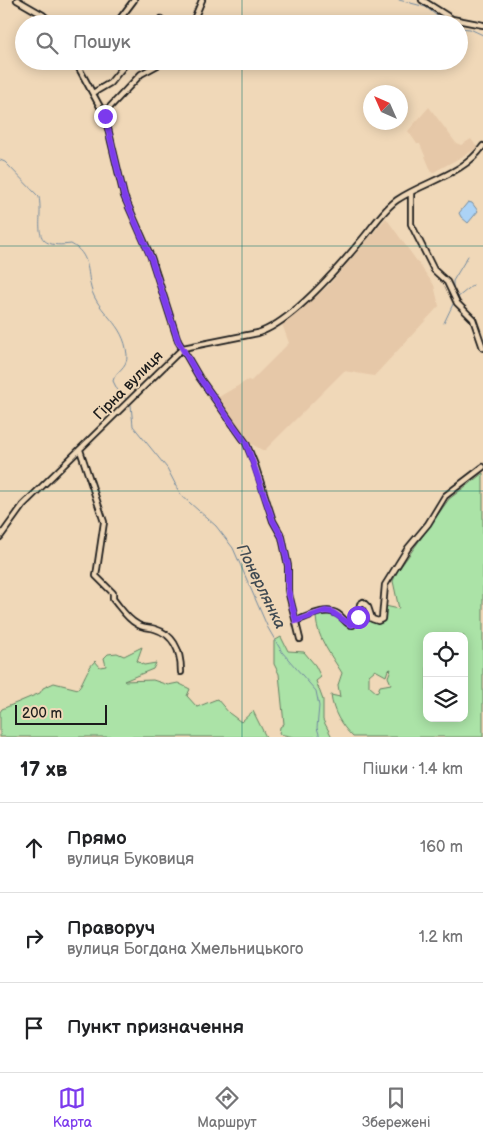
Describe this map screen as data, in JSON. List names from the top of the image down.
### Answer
{
  "streets": {
    "street": ["Гірна вулиця"]
  },
  "water": ["Понерлянка"],
  "scale_bar": "200 m",
  "north": "top left",
  "page": {
    "search": "Пошук",
    "scale": "200 m",
    "heading": ["17 хв", "Пішки · 1.4 km"],
    "list": [
      ["Прямо", "вулиця Буковиця", "160 m"],
      ["Праворуч", "вулиця Богдана Хмельницького", "1.2 km"],
      "Пункт призначення"
    ],
    "nav": ["Карта", "Маршрут", "Збережені"]
  }
}
